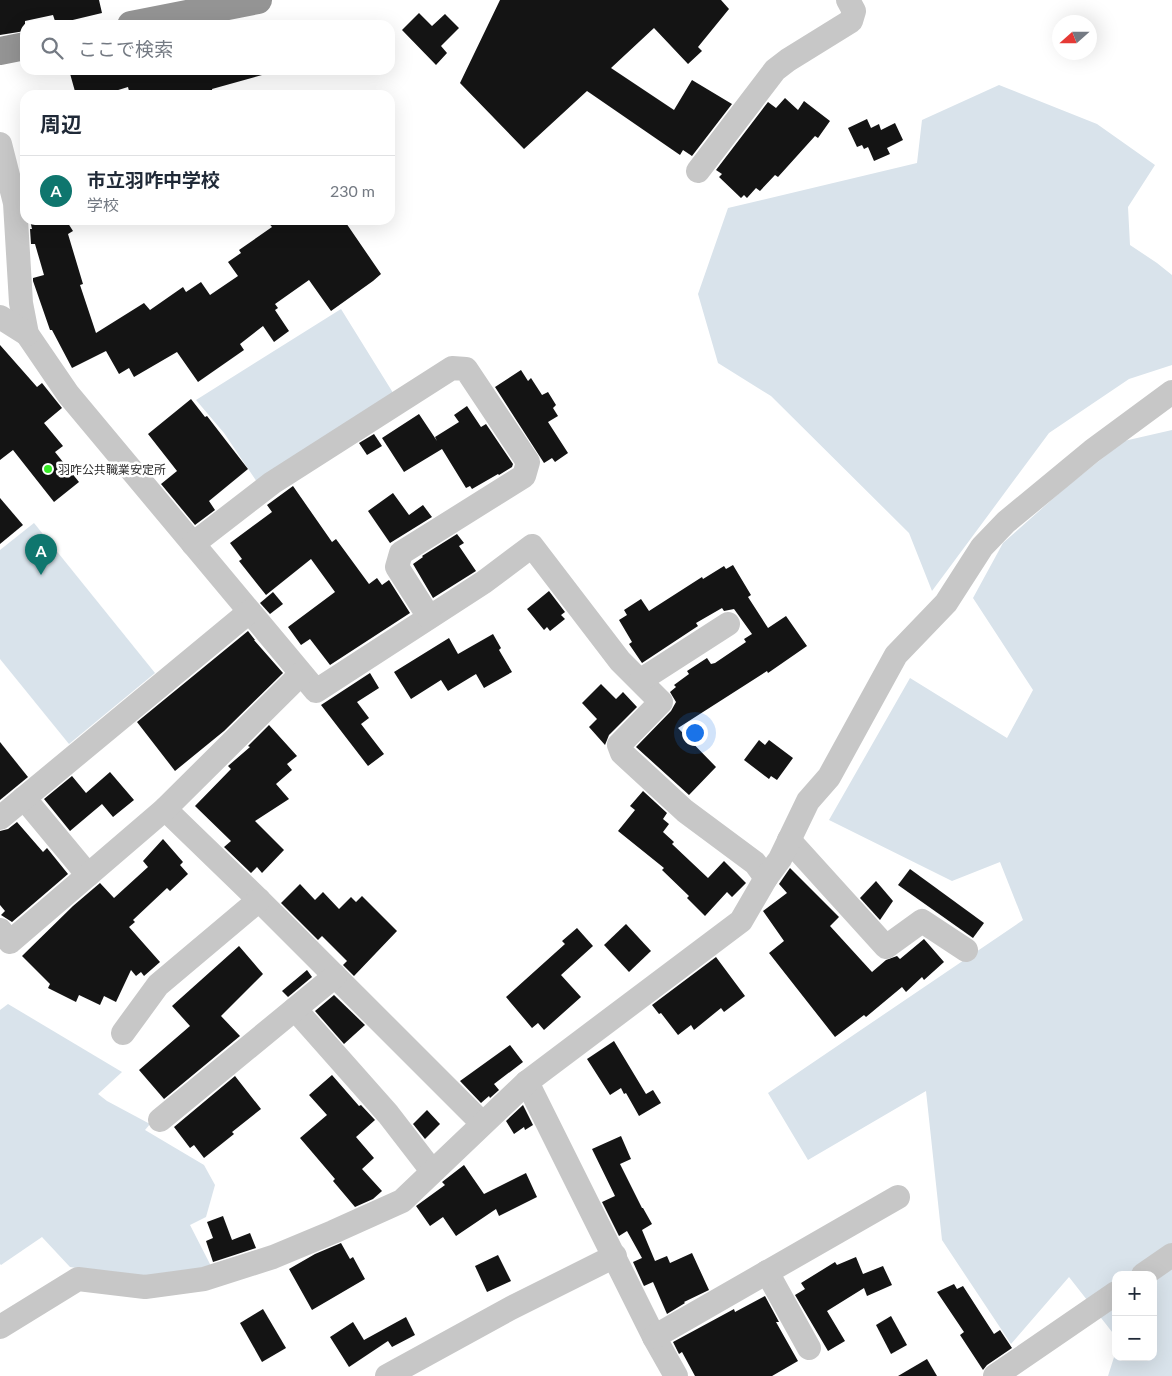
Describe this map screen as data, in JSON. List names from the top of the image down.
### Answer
{
  "places": ["羽咋公共職業安定所"],
  "north": "left",
  "page": {
    "search": "ここで検索",
    "heading": "周辺",
    "list": [
      {
        "mark": "A",
        "name": "市立羽咋中学校",
        "note": "学校",
        "value": "230 m"
      }
    ],
    "pins": "A",
    "map_buttons": ["+", "−"]
  }
}
